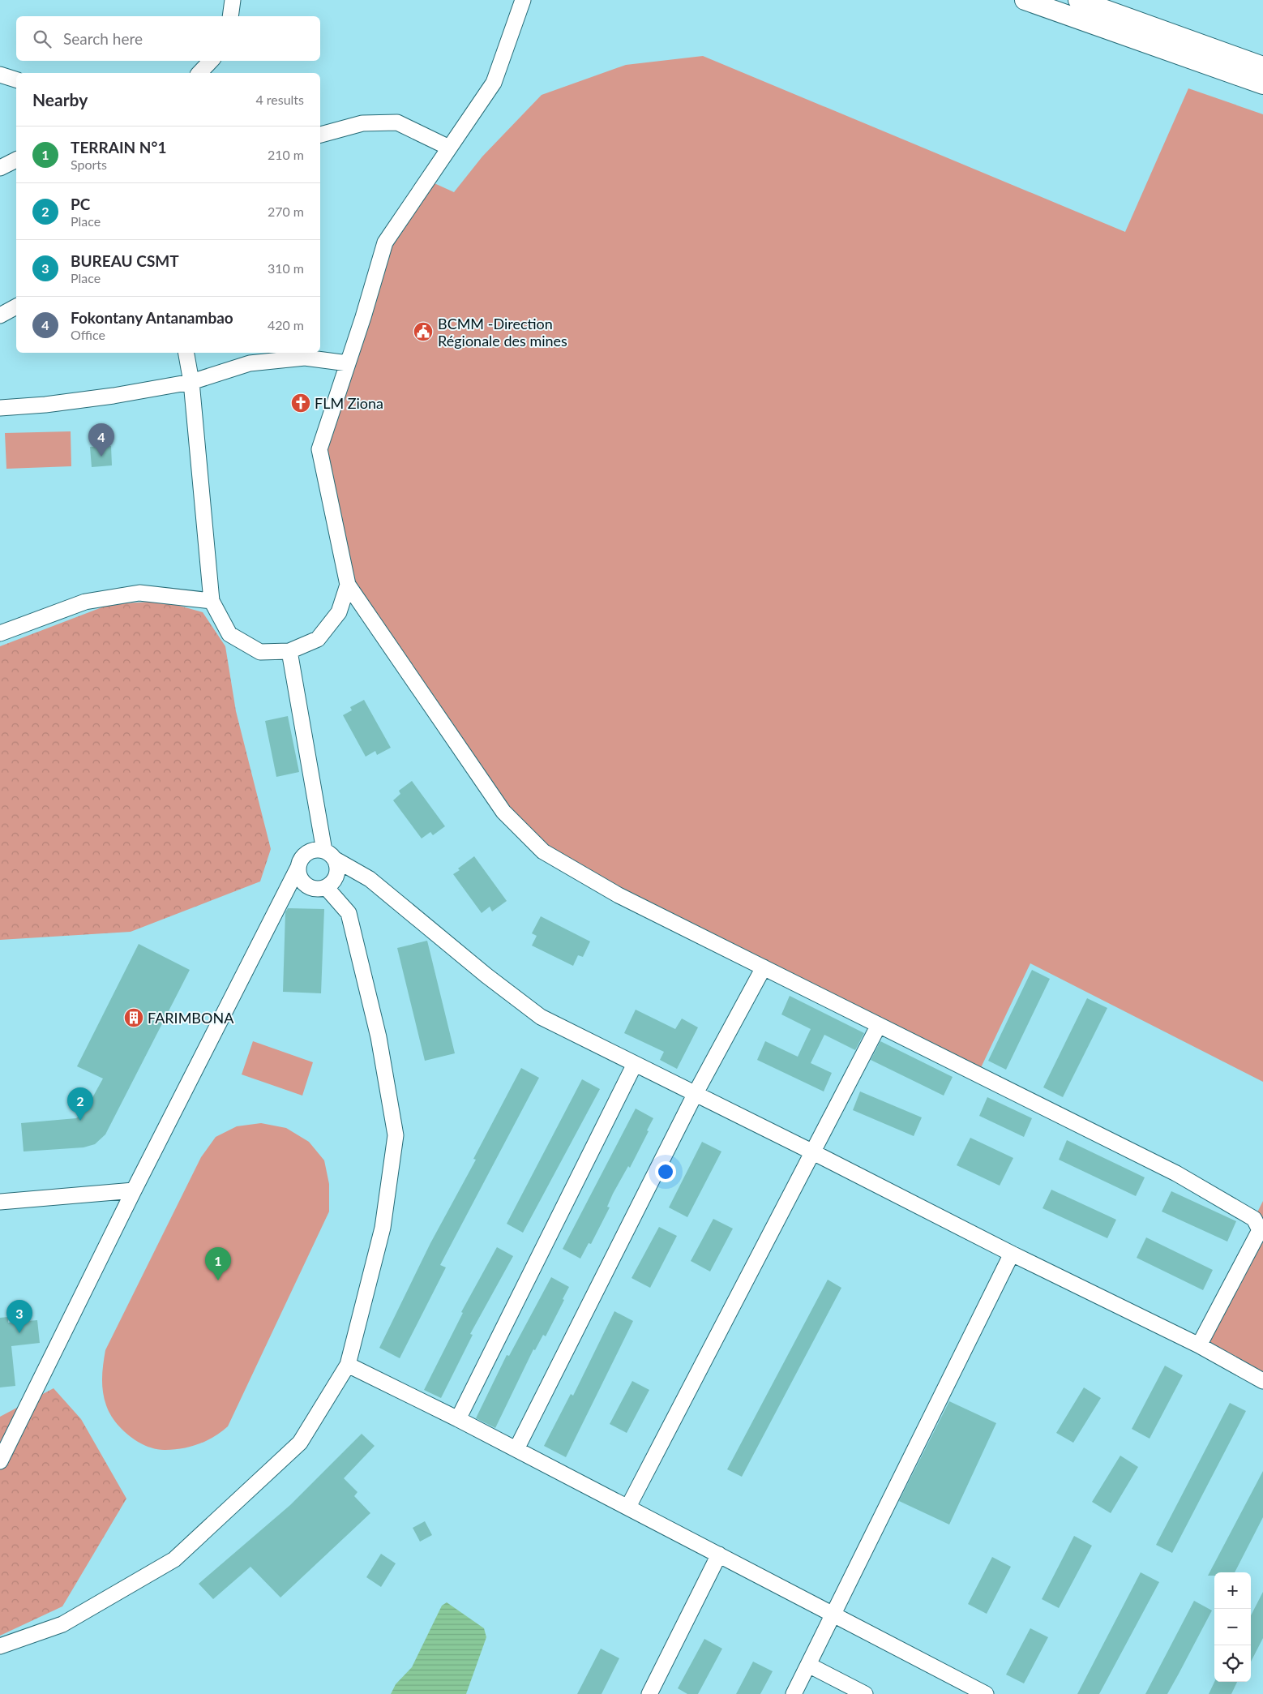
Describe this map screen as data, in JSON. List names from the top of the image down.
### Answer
{
  "places": {
    "public building": ["BCMM -Direction Régionale des mines"],
    "church": ["FLM Ziona"],
    "building": ["FARIMBONA"]
  },
  "page": {
    "search": "Search here",
    "heading": ["Nearby", "4 results"],
    "list": [
      {
        "mark": "1",
        "name": "TERRAIN N°1",
        "note": "Sports",
        "value": "210 m"
      },
      {
        "mark": "2",
        "name": "PC",
        "note": "Place",
        "value": "270 m"
      },
      {
        "mark": "3",
        "name": "BUREAU CSMT",
        "note": "Place",
        "value": "310 m"
      },
      {
        "mark": "4",
        "name": "Fokontany Antanambao",
        "note": "Office",
        "value": "420 m"
      }
    ],
    "pins": [
      "4",
      "2",
      "1",
      "3"
    ],
    "map_buttons": ["+", "−"]
  }
}
